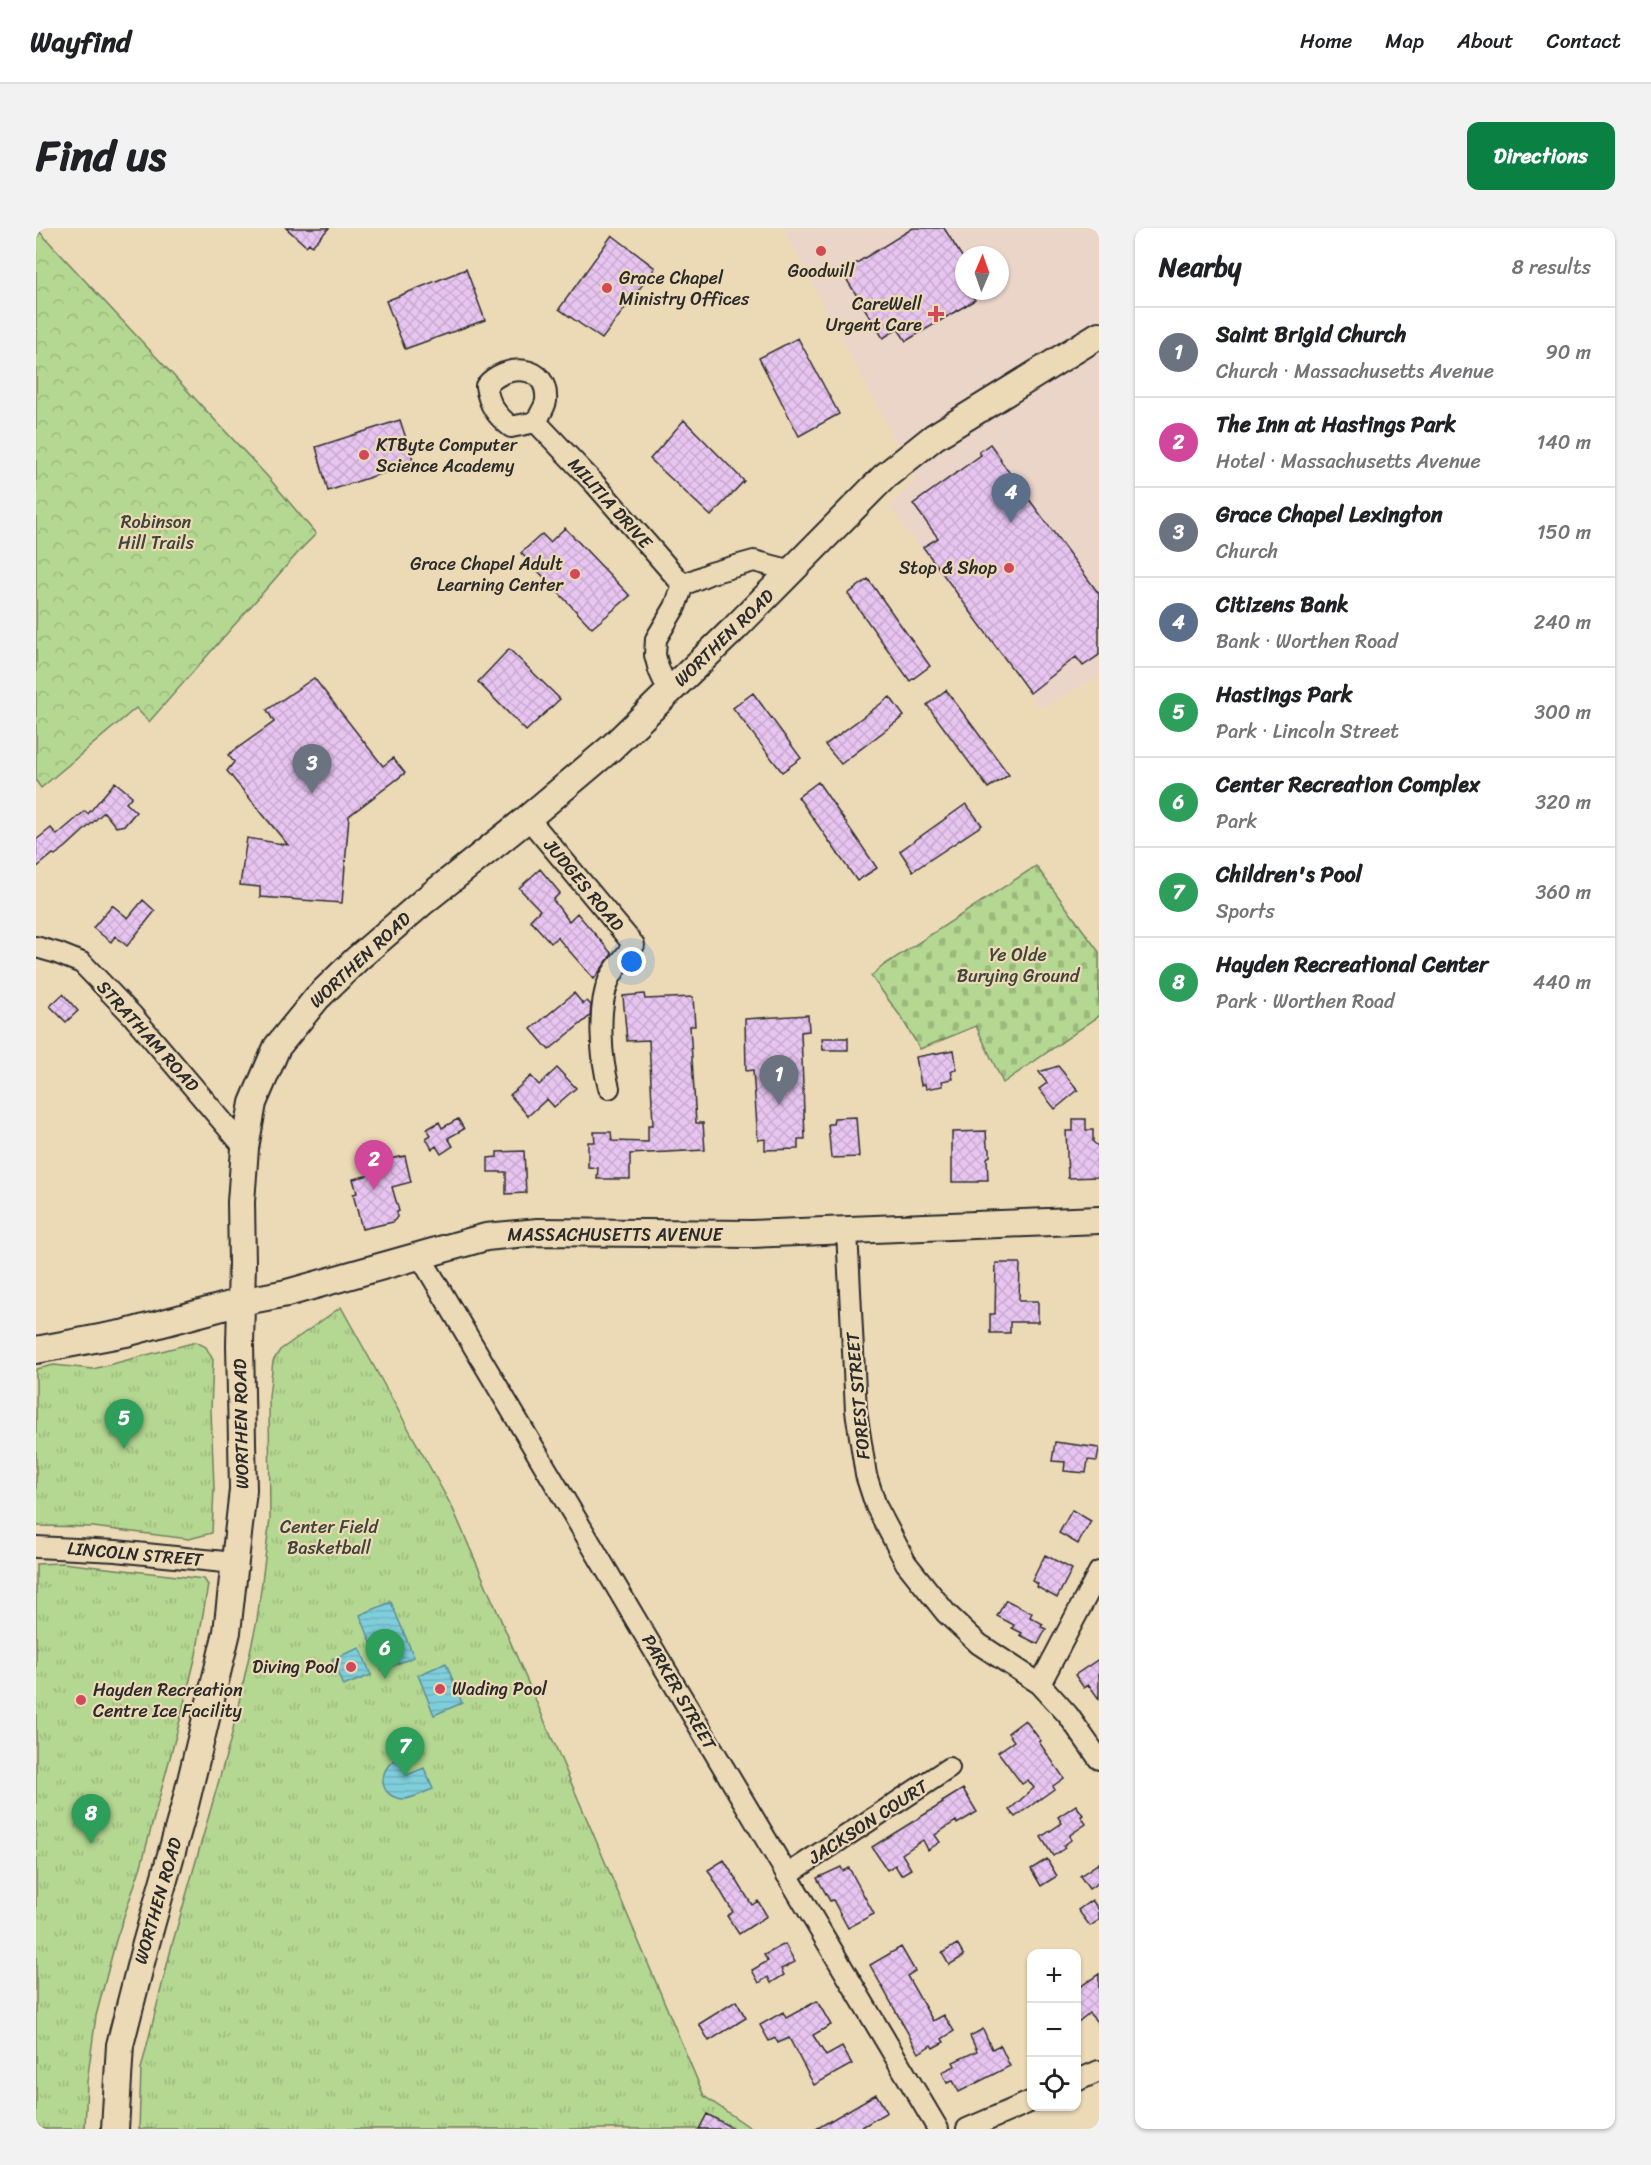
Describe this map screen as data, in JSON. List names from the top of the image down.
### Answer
{
  "streets": {
    "main road": ["WORTHEN ROAD", "MASSACHUSETTS AVENUE"],
    "street": [
      "MILITIA DRIVE",
      "JUDGES ROAD",
      "STRATHAM ROAD",
      "FOREST STREET",
      "LINCOLN STREET",
      "PARKER STREET",
      "JACKSON COURT"
    ]
  },
  "crossings": [
    ["WORTHEN ROAD", "JUDGES ROAD"],
    ["WORTHEN ROAD", "STRATHAM ROAD"],
    ["WORTHEN ROAD", "MASSACHUSETTS AVENUE"],
    ["WORTHEN ROAD", "LINCOLN STREET"],
    ["MASSACHUSETTS AVENUE", "FOREST STREET"],
    ["MASSACHUSETTS AVENUE", "PARKER STREET"],
    ["PARKER STREET", "JACKSON COURT"]
  ],
  "parks": ["Robinson Hill Trails", "Ye Olde Burying Ground", "Center Field Basketball"],
  "places": {
    "other": [
      "Goodwill",
      "Grace Chapel Ministry Offices",
      "KTByte Computer Science Academy",
      "Stop & Shop",
      "Grace Chapel Adult Learning Center",
      "Diving Pool",
      "Wading Pool",
      "Hayden Recreation Centre Ice Facility"
    ],
    "health": ["CareWell Urgent Care"]
  },
  "north": "top",
  "page": {
    "header": "Wayfind",
    "nav": [
      "Home",
      "Map",
      "About",
      "Contact"
    ],
    "title": "Find us",
    "buttons": "Directions",
    "heading": ["Nearby", "8 results"],
    "list": [
      {
        "mark": "1",
        "name": "Saint Brigid Church",
        "note": "Church · Massachusetts Avenue",
        "value": "90 m"
      },
      {
        "mark": "2",
        "name": "The Inn at Hastings Park",
        "note": "Hotel · Massachusetts Avenue",
        "value": "140 m"
      },
      {
        "mark": "3",
        "name": "Grace Chapel Lexington",
        "note": "Church",
        "value": "150 m"
      },
      {
        "mark": "4",
        "name": "Citizens Bank",
        "note": "Bank · Worthen Road",
        "value": "240 m"
      },
      {
        "mark": "5",
        "name": "Hastings Park",
        "note": "Park · Lincoln Street",
        "value": "300 m"
      },
      {
        "mark": "6",
        "name": "Center Recreation Complex",
        "note": "Park",
        "value": "320 m"
      },
      {
        "mark": "7",
        "name": "Children's Pool",
        "note": "Sports",
        "value": "360 m"
      },
      {
        "mark": "8",
        "name": "Hayden Recreational Center",
        "note": "Park · Worthen Road",
        "value": "440 m"
      }
    ],
    "pins": [
      "4",
      "3",
      "1",
      "2",
      "5",
      "6",
      "7",
      "8"
    ],
    "map_buttons": ["+", "−"]
  }
}
